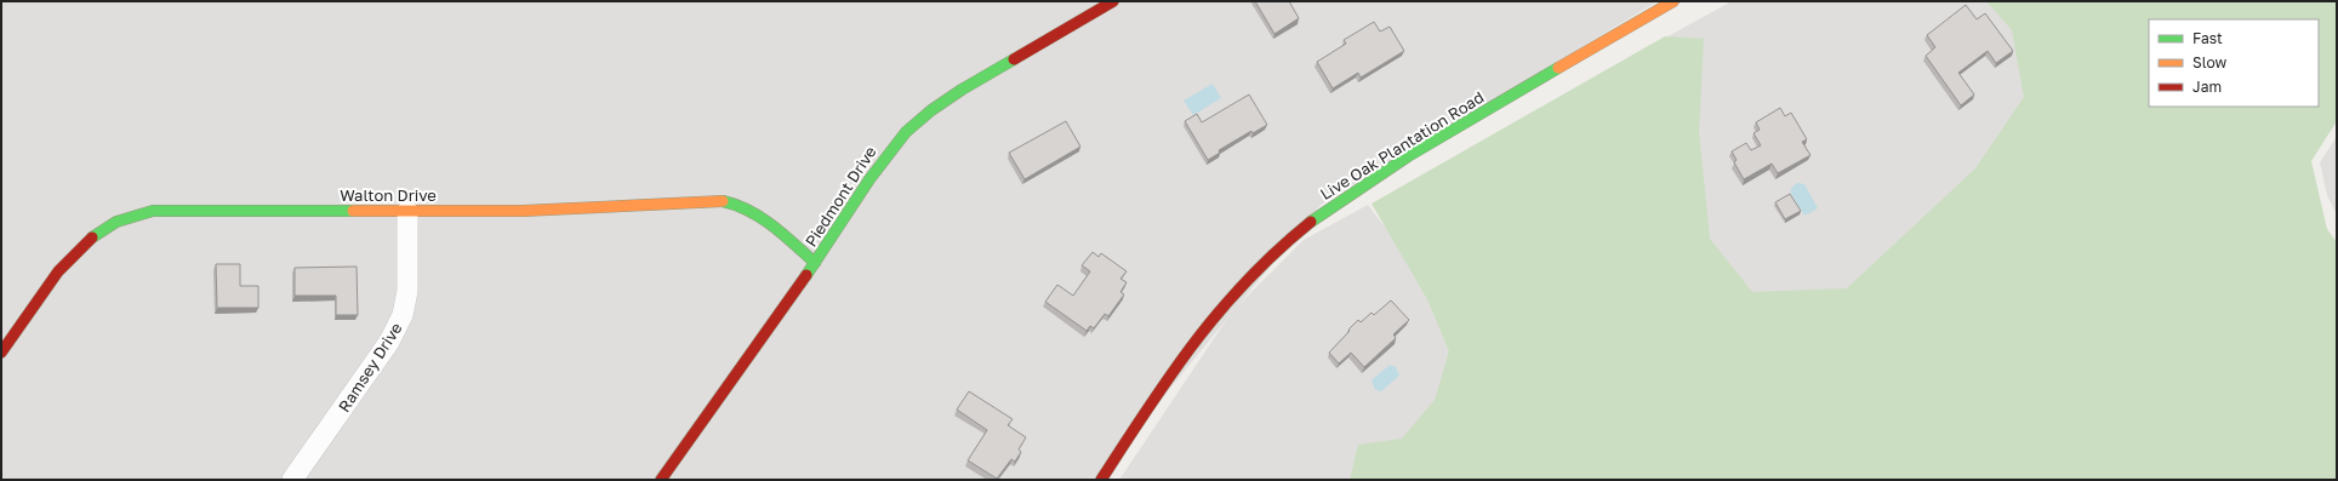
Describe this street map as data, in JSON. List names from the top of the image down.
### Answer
{
  "streets": {
    "street": [
      "Live Oak Plantation Road",
      "Walton Drive",
      "Piedmont Drive",
      "Ramsey Drive"
    ]
  },
  "crossings": [
    ["Walton Drive", "Piedmont Drive"],
    ["Walton Drive", "Ramsey Drive"]
  ],
  "legend": ["Fast", "Slow", "Jam"]
}
